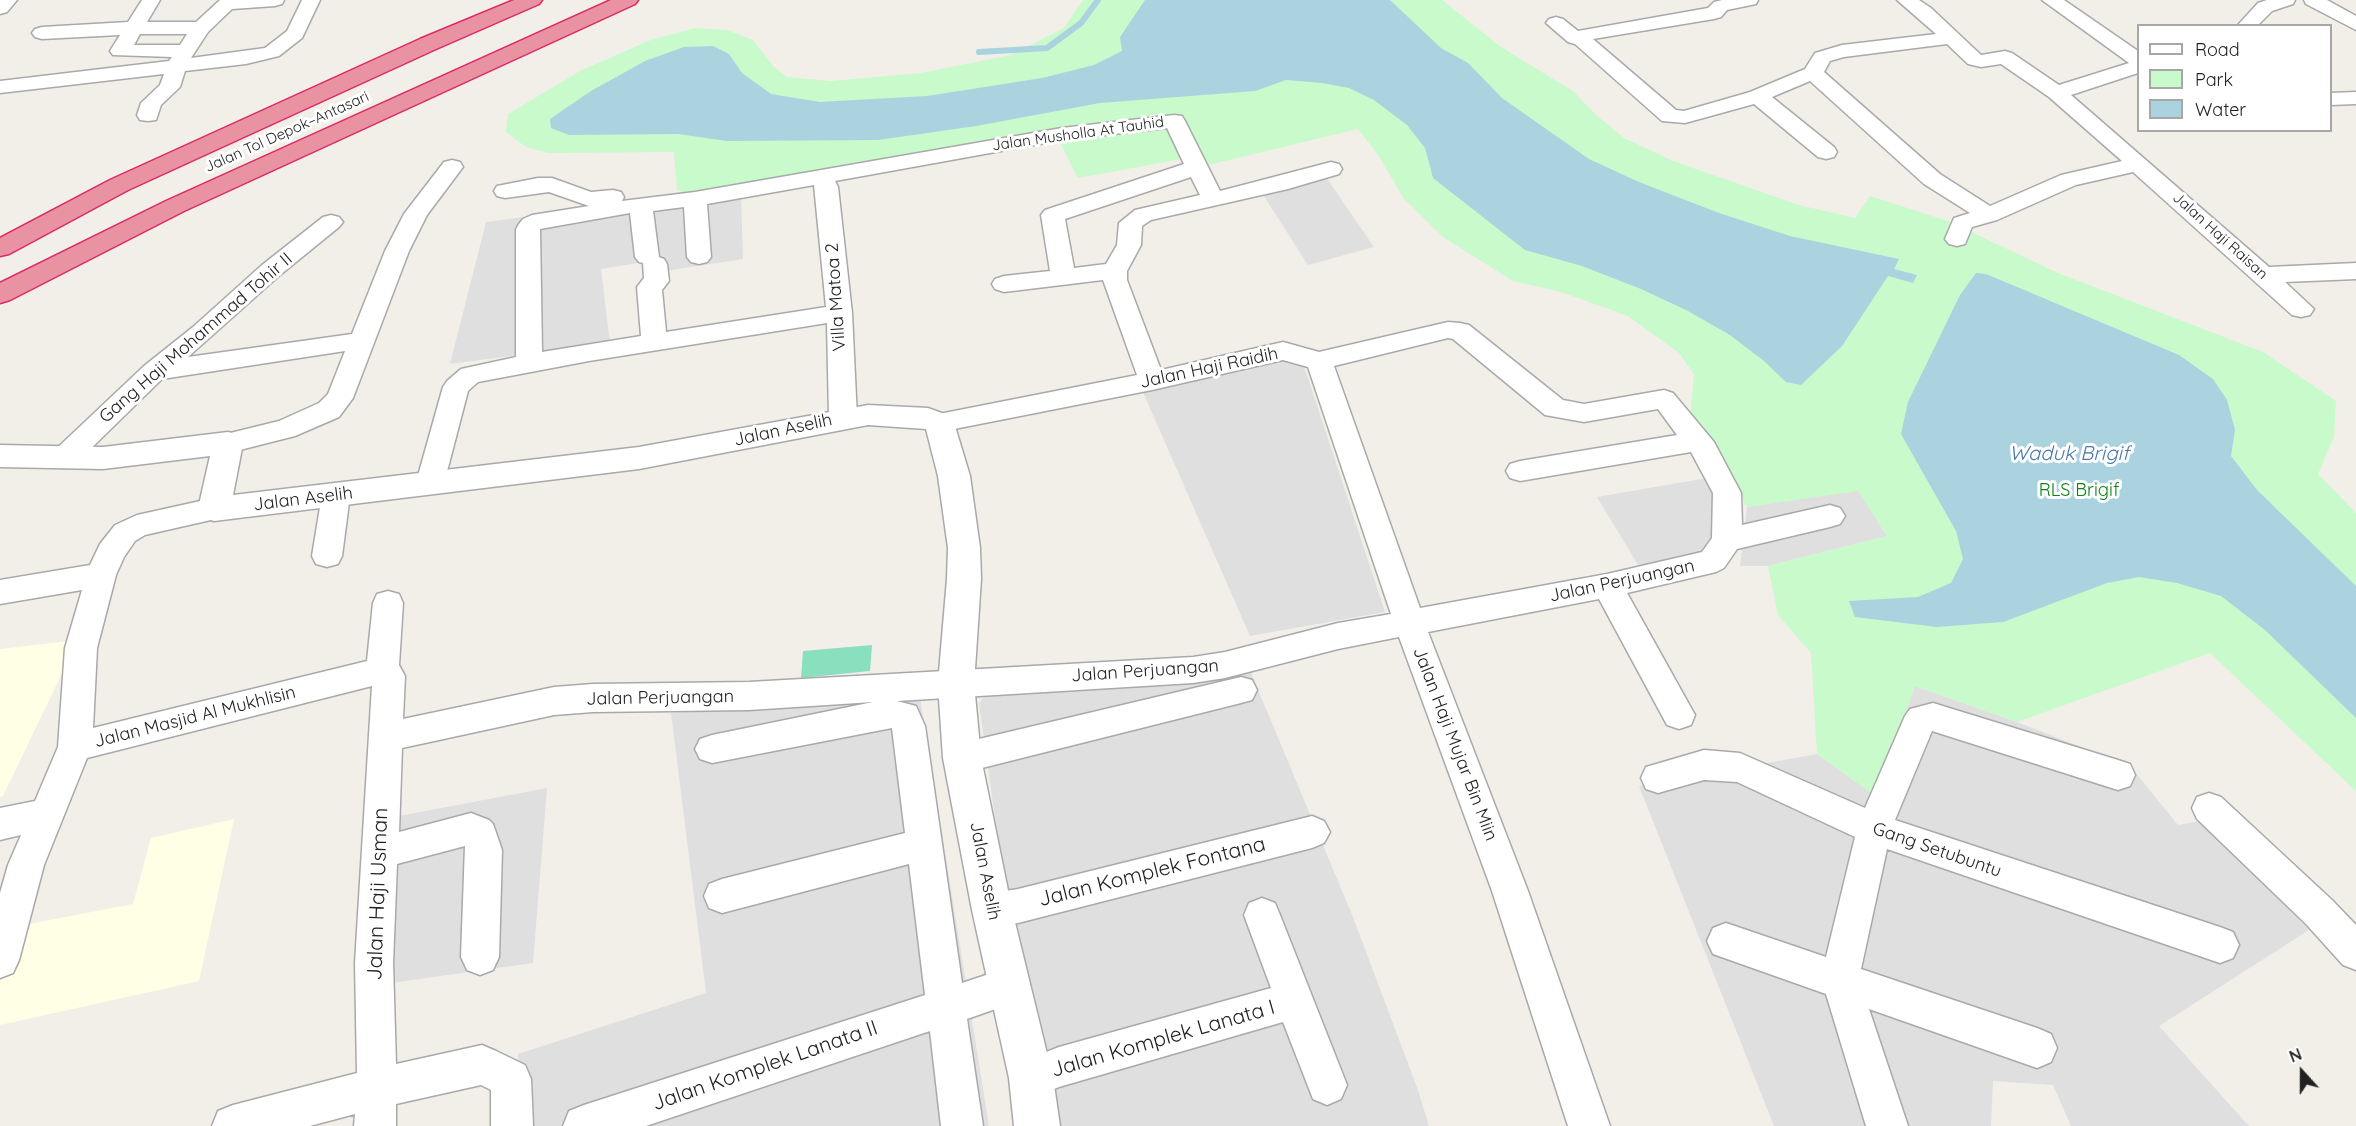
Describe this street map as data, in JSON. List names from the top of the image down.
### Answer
{
  "streets": {
    "highway": ["Jalan Tol Depok–Antasari"],
    "street": [
      "Jalan Musholla At Tauhid",
      "Jalan Haji Raisan",
      "Villa Matoa 2",
      "Gang Haji Mohammad Tohir II",
      "Jalan Haji Raidih",
      "Jalan Aselih",
      "Jalan Perjuangan",
      "Jalan Masjid Al Mukhlisin",
      "Jalan Haji Mujar Bin Miin",
      "Gang Setubuntu",
      "Jalan Komplek Fontana",
      "Jalan Haji Usman",
      "Jalan Komplek Lanata I",
      "Jalan Komplek Lanata II"
    ]
  },
  "crossings": [
    ["Jalan Musholla At Tauhid", "Villa Matoa 2"],
    ["Villa Matoa 2", "Jalan Aselih"],
    ["Jalan Haji Raidih", "Jalan Aselih"],
    ["Jalan Haji Raidih", "Jalan Haji Mujar Bin Miin"],
    ["Jalan Aselih", "Jalan Perjuangan"],
    ["Jalan Aselih", "Jalan Masjid Al Mukhlisin"],
    ["Jalan Aselih", "Jalan Komplek Fontana"],
    ["Jalan Aselih", "Jalan Komplek Lanata I"],
    ["Jalan Aselih", "Jalan Komplek Lanata II"],
    ["Jalan Perjuangan", "Jalan Haji Mujar Bin Miin"],
    ["Jalan Perjuangan", "Jalan Haji Usman"],
    ["Jalan Masjid Al Mukhlisin", "Jalan Haji Usman"]
  ],
  "water": ["Waduk Brigif"],
  "parks": ["RLS Brigif"],
  "legend": ["Road", "Park", "Water"],
  "north": "top"
}
